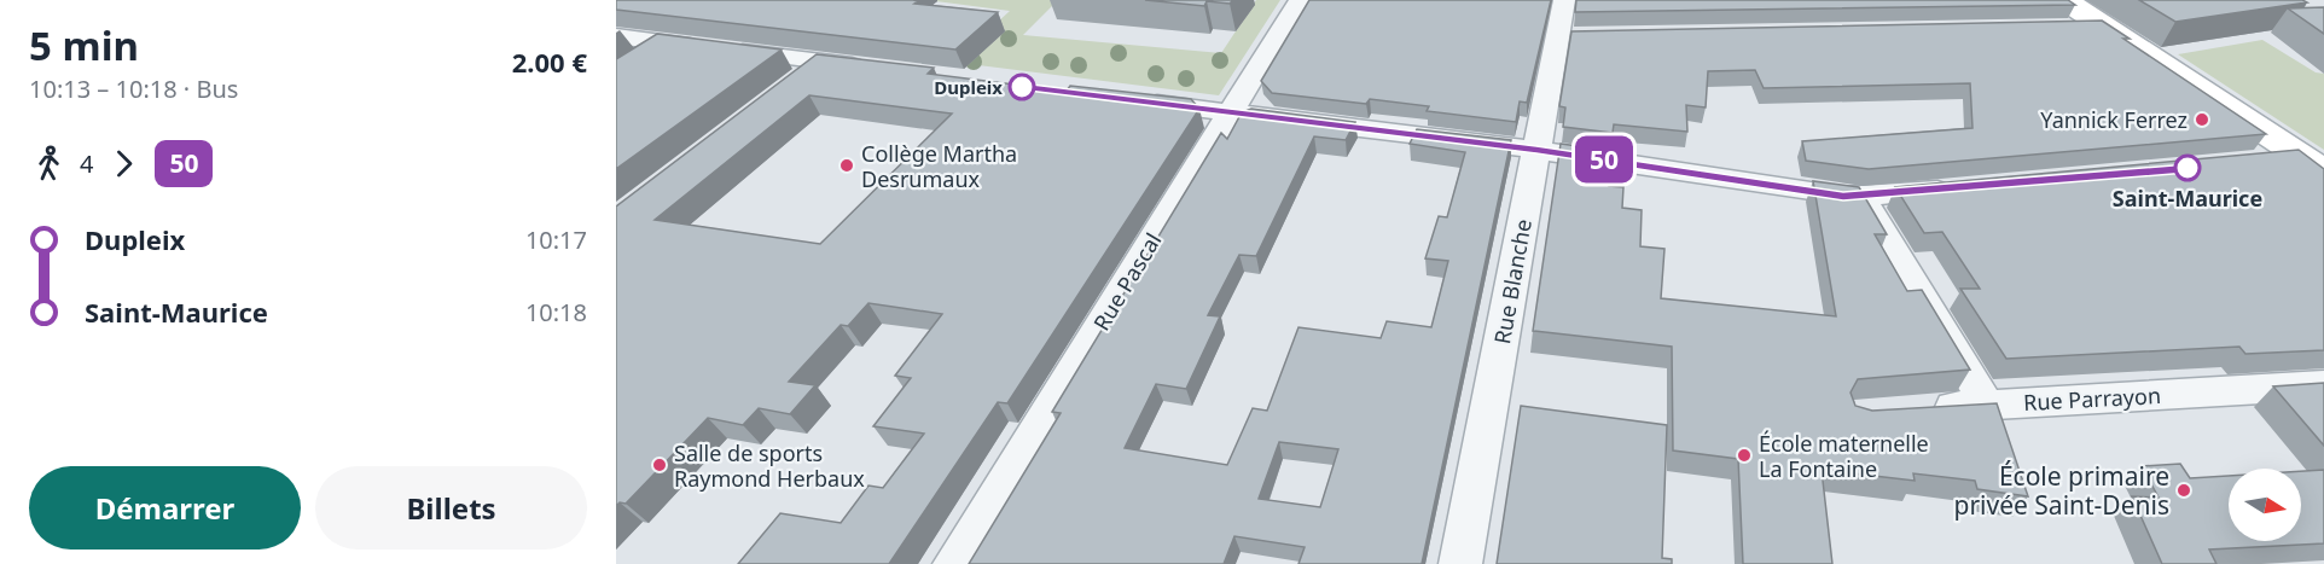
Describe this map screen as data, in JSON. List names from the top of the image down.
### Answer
{
  "streets": {
    "street": ["Rue Pascal", "Rue Blanche", "Rue Parrayon"]
  },
  "places": [
    "Dupleix",
    "Yannick Ferrez",
    "Collège Martha Desrumaux",
    "Saint-Maurice",
    "École maternelle La Fontaine",
    "Salle de sports Raymond Herbaux",
    "École primaire privée Saint-Denis"
  ],
  "lines": ["bus line 50"],
  "north": "right",
  "page": {
    "heading": ["5 min", "10:13 – 10:18 · Bus", "2.00 €"],
    "on_map": "50",
    "legs": ["4", "50"],
    "list": [
      {
        "name": "Dupleix",
        "value": "10:17"
      },
      {
        "name": "Saint-Maurice",
        "value": "10:18"
      }
    ],
    "buttons": ["Démarrer", "Billets"]
  }
}
